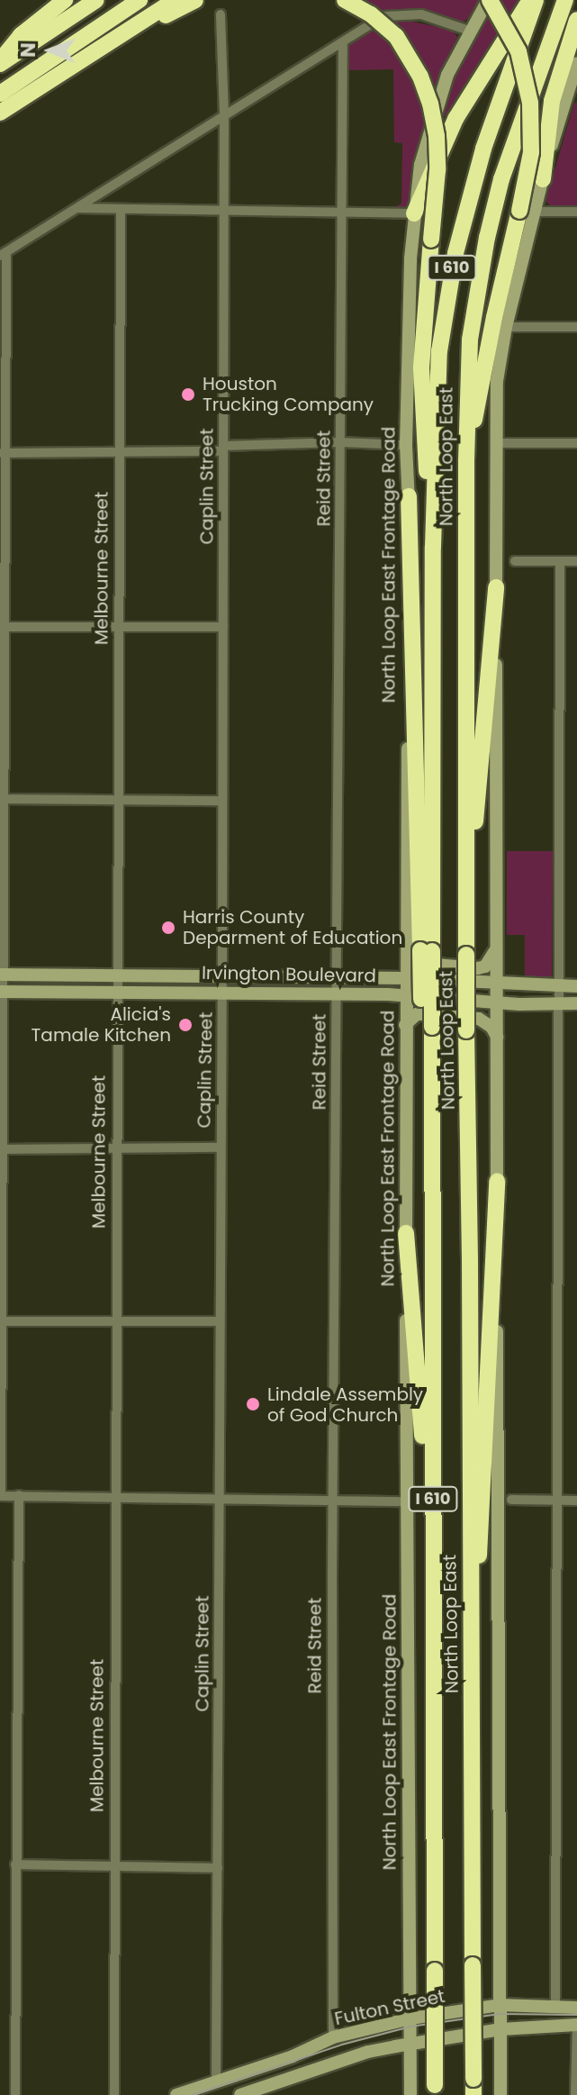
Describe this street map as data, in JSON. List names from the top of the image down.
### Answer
{
  "streets": {
    "highway": ["I 610", "North Loop East"],
    "main road": ["North Loop East Frontage Road", "Irvington Boulevard", "Fulton Street"],
    "street": ["Reid Street", "Caplin Street", "Melbourne Street"]
  },
  "crossings": [
    ["North Loop East", "North Loop East Frontage Road"],
    ["Reid Street", "Irvington Boulevard"],
    ["Reid Street", "Fulton Street"],
    ["Caplin Street", "Irvington Boulevard"],
    ["Caplin Street", "Fulton Street"],
    ["North Loop East Frontage Road", "Irvington Boulevard"],
    ["North Loop East Frontage Road", "Fulton Street"],
    ["Melbourne Street", "Irvington Boulevard"]
  ],
  "places": [
    "Houston Trucking Company",
    "Harris County Deparment of Education",
    "Alicia's Tamale Kitchen",
    "Lindale Assembly of God Church"
  ],
  "north": "left"
}
